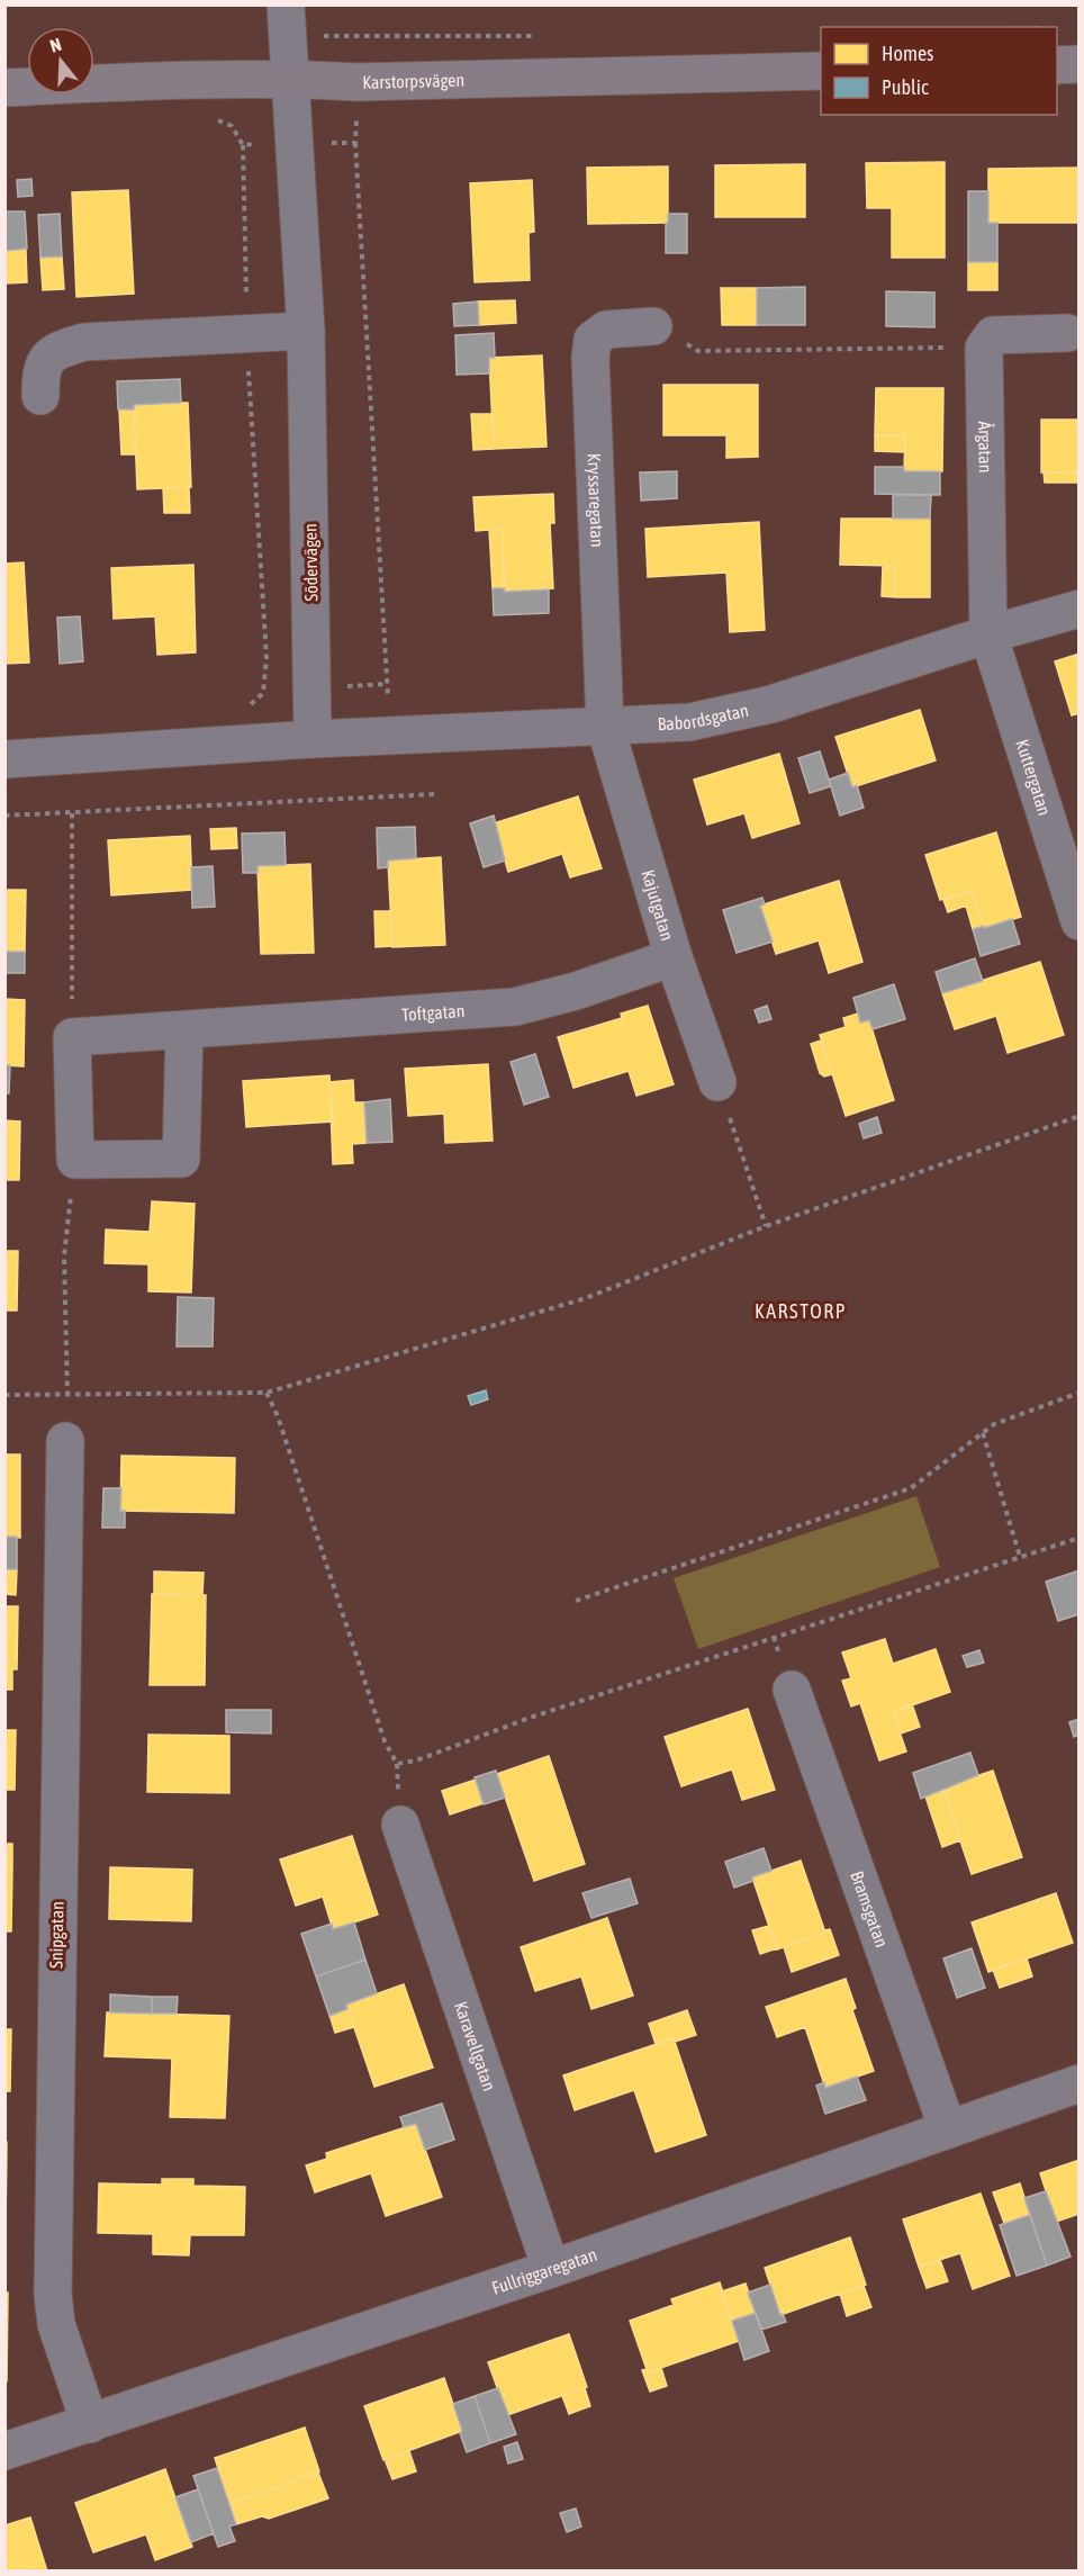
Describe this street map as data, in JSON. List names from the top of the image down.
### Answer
{
  "streets": {
    "street": [
      "Karstorpsvägen",
      "Årgatan",
      "Kryssaregatan",
      "Södervägen",
      "Babordsgatan",
      "Kuttergatan",
      "Kajutgatan",
      "Toftgatan",
      "Bramsgatan",
      "Snipgatan",
      "Karavellgatan",
      "Fullriggaregatan"
    ]
  },
  "crossings": [
    ["Karstorpsvägen", "Södervägen"],
    ["Årgatan", "Babordsgatan"],
    ["Årgatan", "Kuttergatan"],
    ["Kryssaregatan", "Babordsgatan"],
    ["Kryssaregatan", "Kajutgatan"],
    ["Södervägen", "Babordsgatan"],
    ["Babordsgatan", "Kuttergatan"],
    ["Babordsgatan", "Kajutgatan"],
    ["Kajutgatan", "Toftgatan"],
    ["Bramsgatan", "Fullriggaregatan"],
    ["Snipgatan", "Fullriggaregatan"],
    ["Karavellgatan", "Fullriggaregatan"]
  ],
  "districts": ["KARSTORP"],
  "legend": ["Homes", "Public"],
  "north": "top"
}
